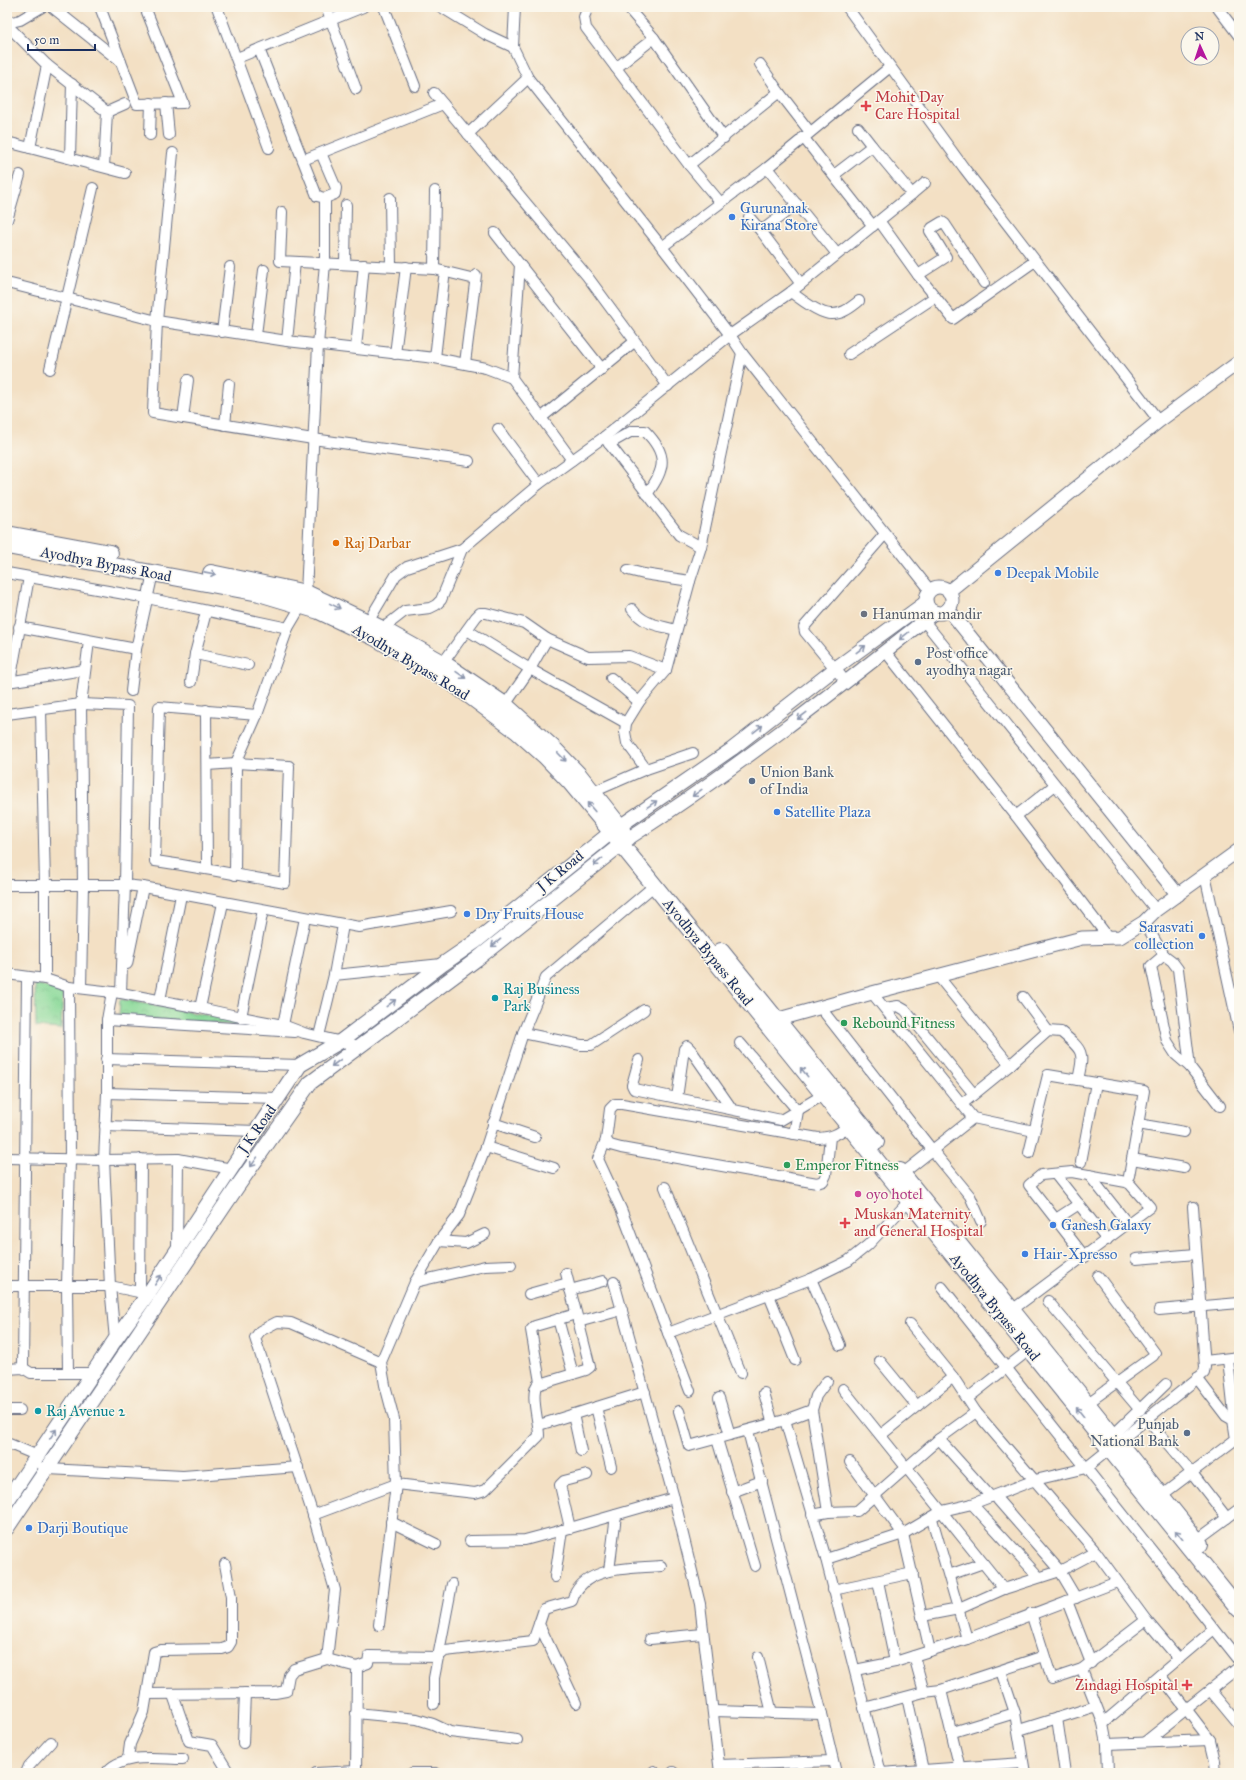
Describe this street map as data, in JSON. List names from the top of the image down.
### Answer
{
  "streets": {
    "main road": ["Ayodhya Bypass Road", "J K Road"]
  },
  "crossings": [
    ["Ayodhya Bypass Road", "J K Road"]
  ],
  "places": {
    "health": ["Mohit Day Care Hospital", "Muskan Maternity and General Hospital", "Zindagi Hospital"],
    "other": [
      "Gurunanak Kirana Store",
      "Raj Darbar",
      "Deepak Mobile",
      "Hanuman mandir",
      "Post office ayodhya nagar",
      "Union Bank of India",
      "Satellite Plaza",
      "Dry Fruits House",
      "Sarasvati collection",
      "Raj Business Park",
      "Rebound Fitness",
      "Emperor Fitness",
      "oyo hotel",
      "Ganesh Galaxy",
      "Hair-Xpresso",
      "Raj Avenue 2",
      "Punjab National Bank",
      "Darji Boutique"
    ]
  },
  "scale_bar": "50 m",
  "north": "top"
}
